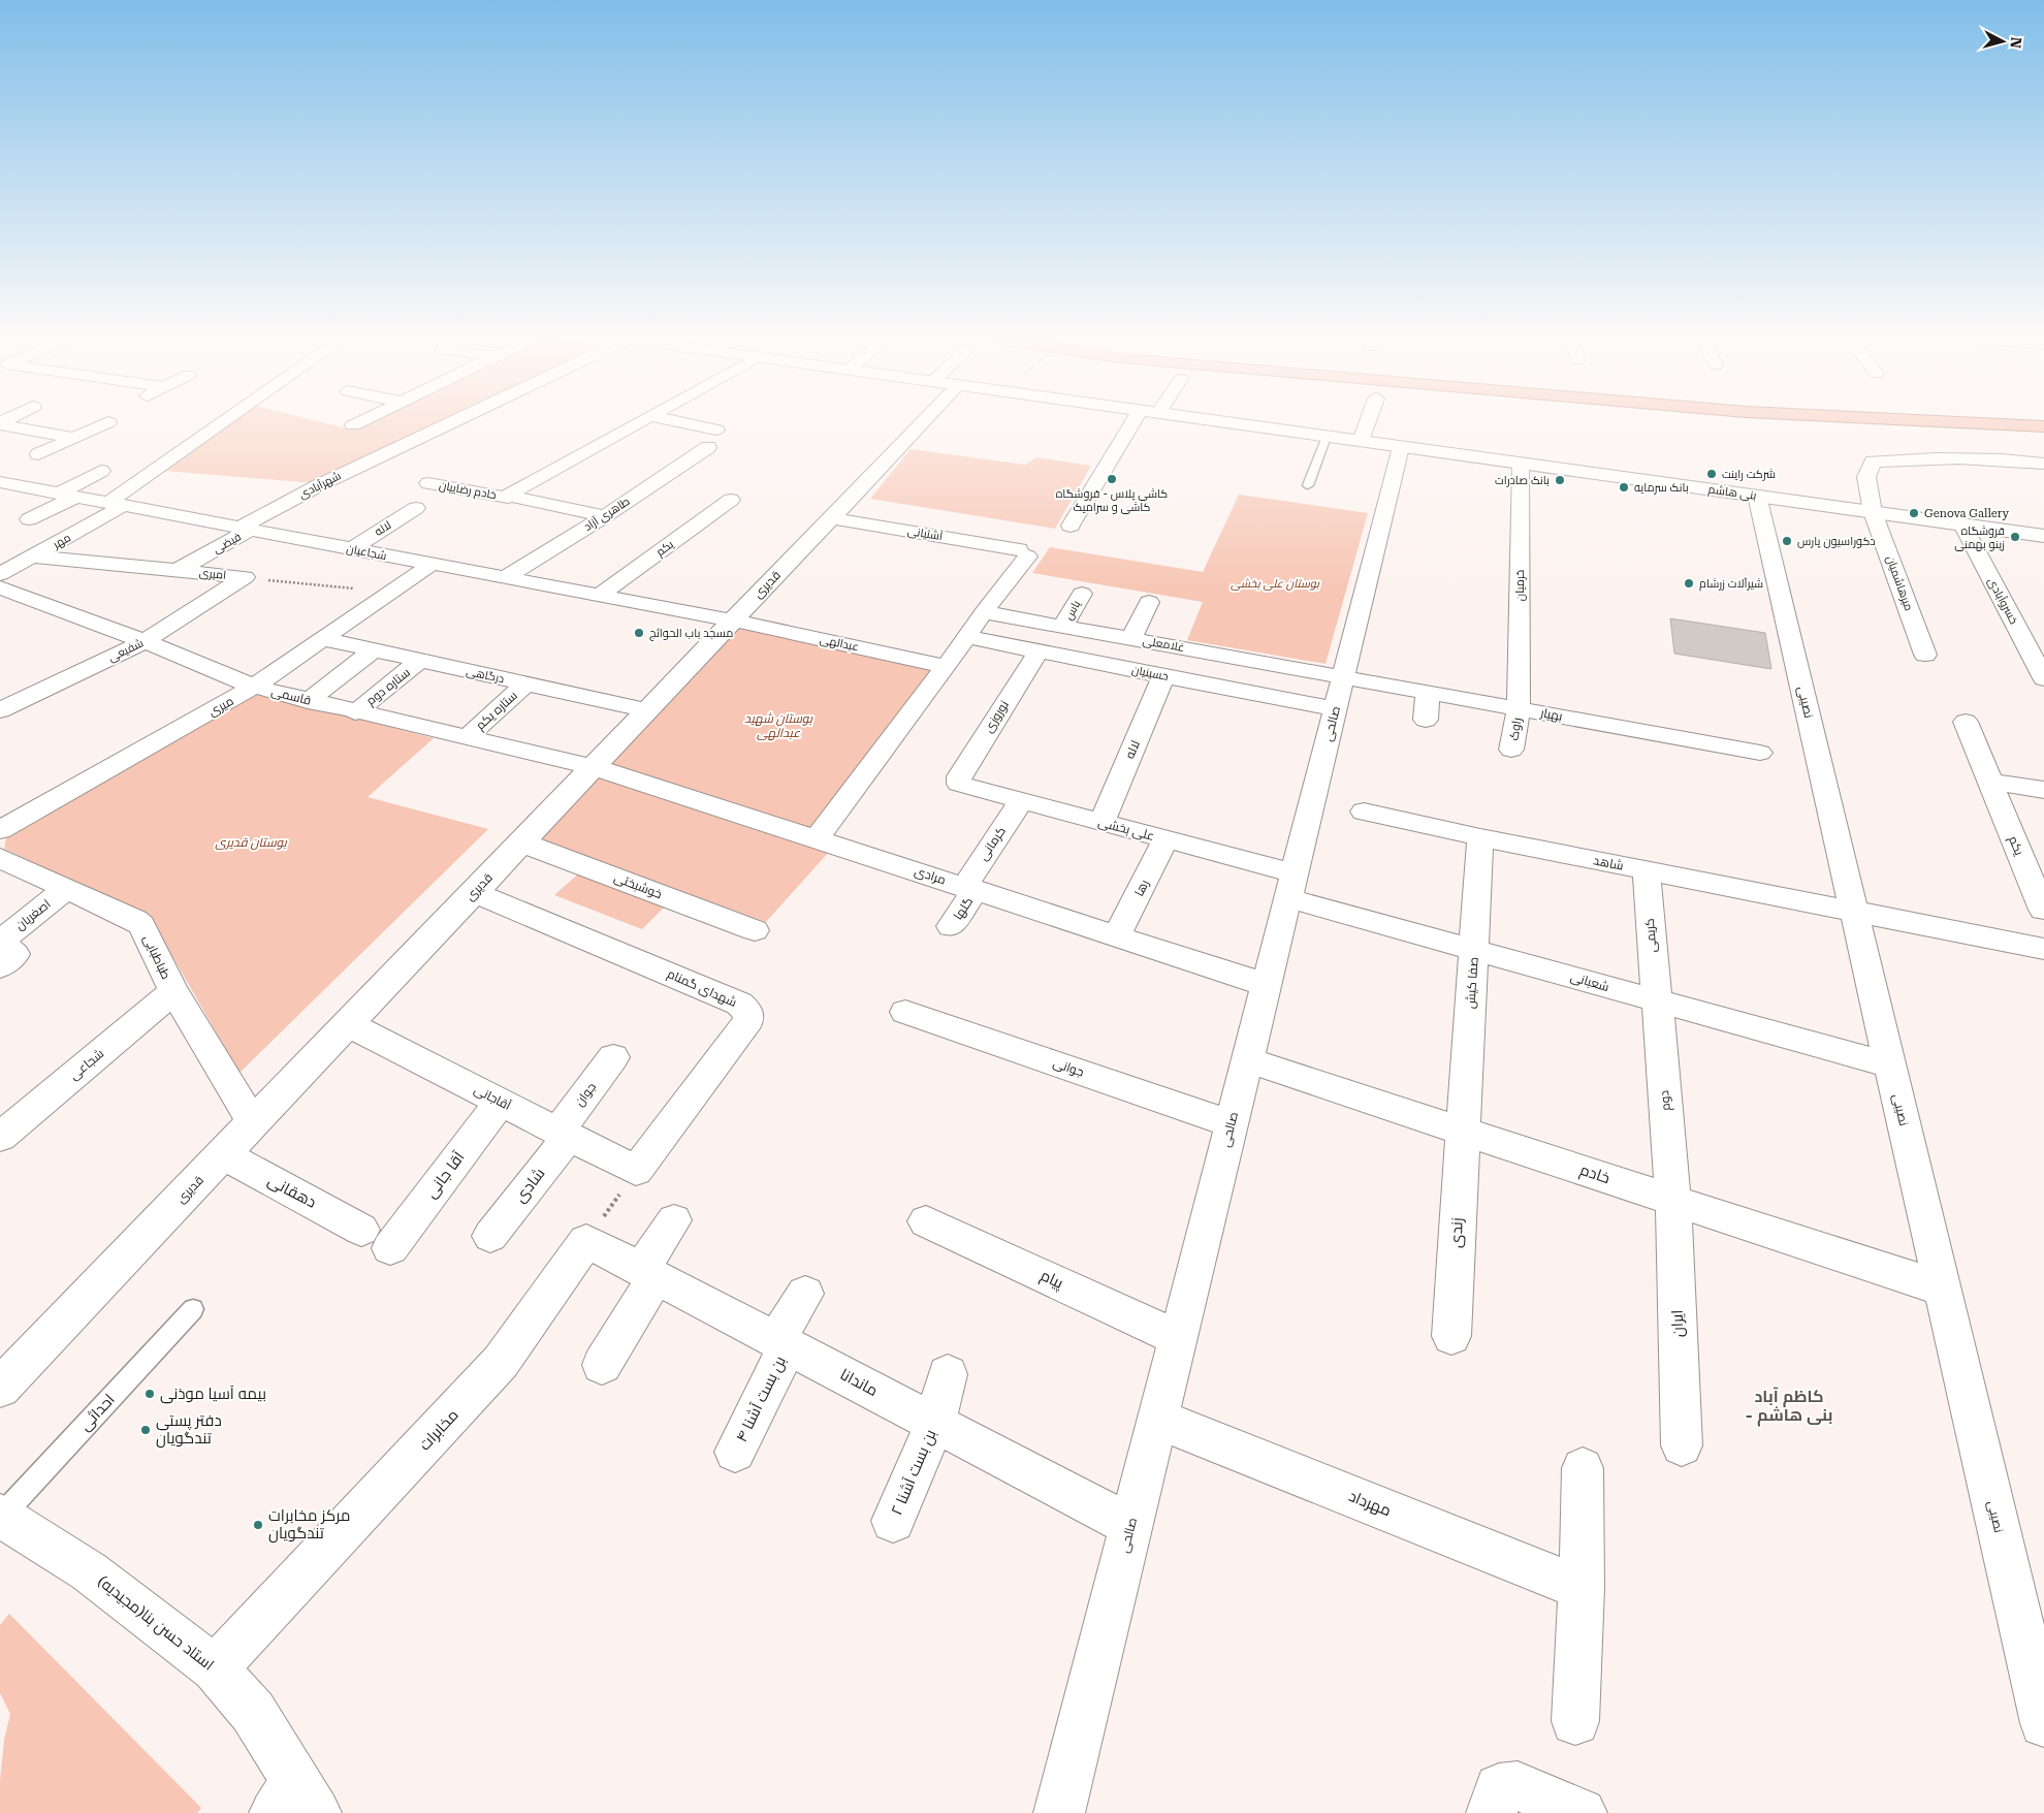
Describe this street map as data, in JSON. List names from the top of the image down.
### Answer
{
  "streets": {
    "street": [
      "شهرآبادی",
      "خادم رضاییان",
      "بنی هاشم",
      "طاهری آزاد",
      "لاله",
      "آشتیانی",
      "مهر",
      "فیضی",
      "یکم",
      "شجاعیان",
      "امیری",
      "میرهاشمیان",
      "قدیری",
      "خرمیان",
      "خسروآبادی",
      "یاس",
      "عبدالهی",
      "غلامعلی",
      "شفیعی",
      "حسینیان",
      "درگاهی",
      "ستاره دوم",
      "قاسمی",
      "نصیبی",
      "میری",
      "ستاره یکم",
      "بهیار",
      "نوروزی",
      "صالحی",
      "راوک",
      "علی بخشی",
      "کرمانی",
      "شاهد",
      "مرادی",
      "خوشبختی",
      "رها",
      "گلها",
      "اصغریان",
      "کریمی",
      "طباطبایی",
      "شعبانی",
      "صفا کیش",
      "شهدای گمنام",
      "شجاعی",
      "جوانی",
      "جوان",
      "آقاجانی",
      "دوم",
      "خادم",
      "آقا جانی",
      "شادی",
      "دهقانی",
      "زندی",
      "پیام",
      "ایران",
      "ماندانا",
      "بن بست آشنا ۴",
      "مخابرات",
      "بن بست آشنا ۲",
      "مهرداد",
      "استاد حسن بنا(مجیدیه)"
    ],
    "lane": ["احداثی"]
  },
  "crossings": [
    ["شهرآبادی", "فیضی"],
    ["شهرآبادی", "شجاعیان"],
    ["خادم رضاییان", "طاهری آزاد"],
    ["بنی هاشم", "میرهاشمیان"],
    ["بنی هاشم", "خرمیان"],
    ["بنی هاشم", "خسروآبادی"],
    ["بنی هاشم", "نصیبی"],
    ["بنی هاشم", "صالحی"],
    ["طاهری آزاد", "شجاعیان"],
    ["لاله", "شجاعیان"],
    ["لاله", "حسینیان"],
    ["لاله", "علی بخشی"],
    ["آشتیانی", "قدیری"],
    ["آشتیانی", "غلامعلی"],
    ["مهر", "شجاعیان"],
    ["مهر", "امیری"],
    ["فیضی", "شجاعیان"],
    ["فیضی", "امیری"],
    ["یکم", "شجاعیان"],
    ["شجاعیان", "قدیری"],
    ["شجاعیان", "عبدالهی"],
    ["شجاعیان", "میری"],
    ["امیری", "شفیعی"],
    ["امیری", "میری"],
    ["قدیری", "عبدالهی"],
    ["قدیری", "درگاهی"],
    ["قدیری", "قاسمی"],
    ["قدیری", "مرادی"],
    ["قدیری", "خوشبختی"],
    ["قدیری", "طباطبایی"],
    ["قدیری", "شهدای گمنام"],
    ["قدیری", "آقاجانی"],
    ["قدیری", "دهقانی"],
    ["خرمیان", "بهیار"],
    ["خرمیان", "راوک"],
    ["یاس", "غلامعلی"],
    ["غلامعلی", "بهیار"],
    ["غلامعلی", "صالحی"],
    ["شفیعی", "قاسمی"],
    ["حسینیان", "نوروزی"],
    ["حسینیان", "صالحی"],
    ["درگاهی", "ستاره دوم"],
    ["درگاهی", "میری"],
    ["درگاهی", "ستاره یکم"],
    ["ستاره دوم", "قاسمی"],
    ["قاسمی", "میری"],
    ["قاسمی", "ستاره یکم"],
    ["قاسمی", "مرادی"],
    ["نصیبی", "شاهد"],
    ["نصیبی", "شعبانی"],
    ["نصیبی", "خادم"],
    ["بهیار", "صالحی"],
    ["بهیار", "راوک"],
    ["نوروزی", "علی بخشی"],
    ["صالحی", "علی بخشی"],
    ["صالحی", "مرادی"],
    ["صالحی", "شعبانی"],
    ["صالحی", "جوانی"],
    ["صالحی", "خادم"],
    ["صالحی", "پیام"],
    ["صالحی", "ماندانا"],
    ["صالحی", "مهرداد"],
    ["علی بخشی", "کرمانی"],
    ["علی بخشی", "رها"],
    ["علی بخشی", "شعبانی"],
    ["کرمانی", "مرادی"],
    ["کرمانی", "گلها"],
    ["شاهد", "کریمی"],
    ["شاهد", "صفا کیش"],
    ["مرادی", "رها"],
    ["مرادی", "گلها"],
    ["اصغریان", "طباطبایی"],
    ["کریمی", "شعبانی"],
    ["کریمی", "دوم"],
    ["طباطبایی", "شجاعی"],
    ["شعبانی", "صفا کیش"],
    ["شعبانی", "دوم"],
    ["صفا کیش", "خادم"],
    ["صفا کیش", "زندی"],
    ["شهدای گمنام", "آقاجانی"],
    ["جوان", "آقاجانی"],
    ["جوان", "شادی"],
    ["آقاجانی", "آقا جانی"],
    ["آقاجانی", "شادی"],
    ["دوم", "خادم"],
    ["دوم", "ایران"],
    ["خادم", "زندی"],
    ["خادم", "ایران"],
    ["ماندانا", "بن بست آشنا ۴"],
    ["ماندانا", "مخابرات"],
    ["ماندانا", "بن بست آشنا ۲"],
    ["احداثی", "استاد حسن بنا(مجیدیه)"],
    ["مخابرات", "استاد حسن بنا(مجیدیه)"]
  ],
  "districts": ["کاظم آباد - بنی هاشم"],
  "parks": ["بوستان علی بخشی", "بوستان شهید عبدالهی", "بوستان قدیری"],
  "places": [
    "شرکت راینت",
    "کاشی پلاس - فروشگاه کاشی و سرامیک",
    "بانک صادرات",
    "بانک سرمایه",
    "Genova Gallery",
    "فروشگاه زینو بهمنی",
    "دکوراسیون پارس",
    "شیرآلات زرشام",
    "مسجد باب الحوائج",
    "بیمه آسیا موذنی",
    "دفتر پستی تندگویان",
    "مرکز مخابرات تندگویان"
  ],
  "north": "right"
}
